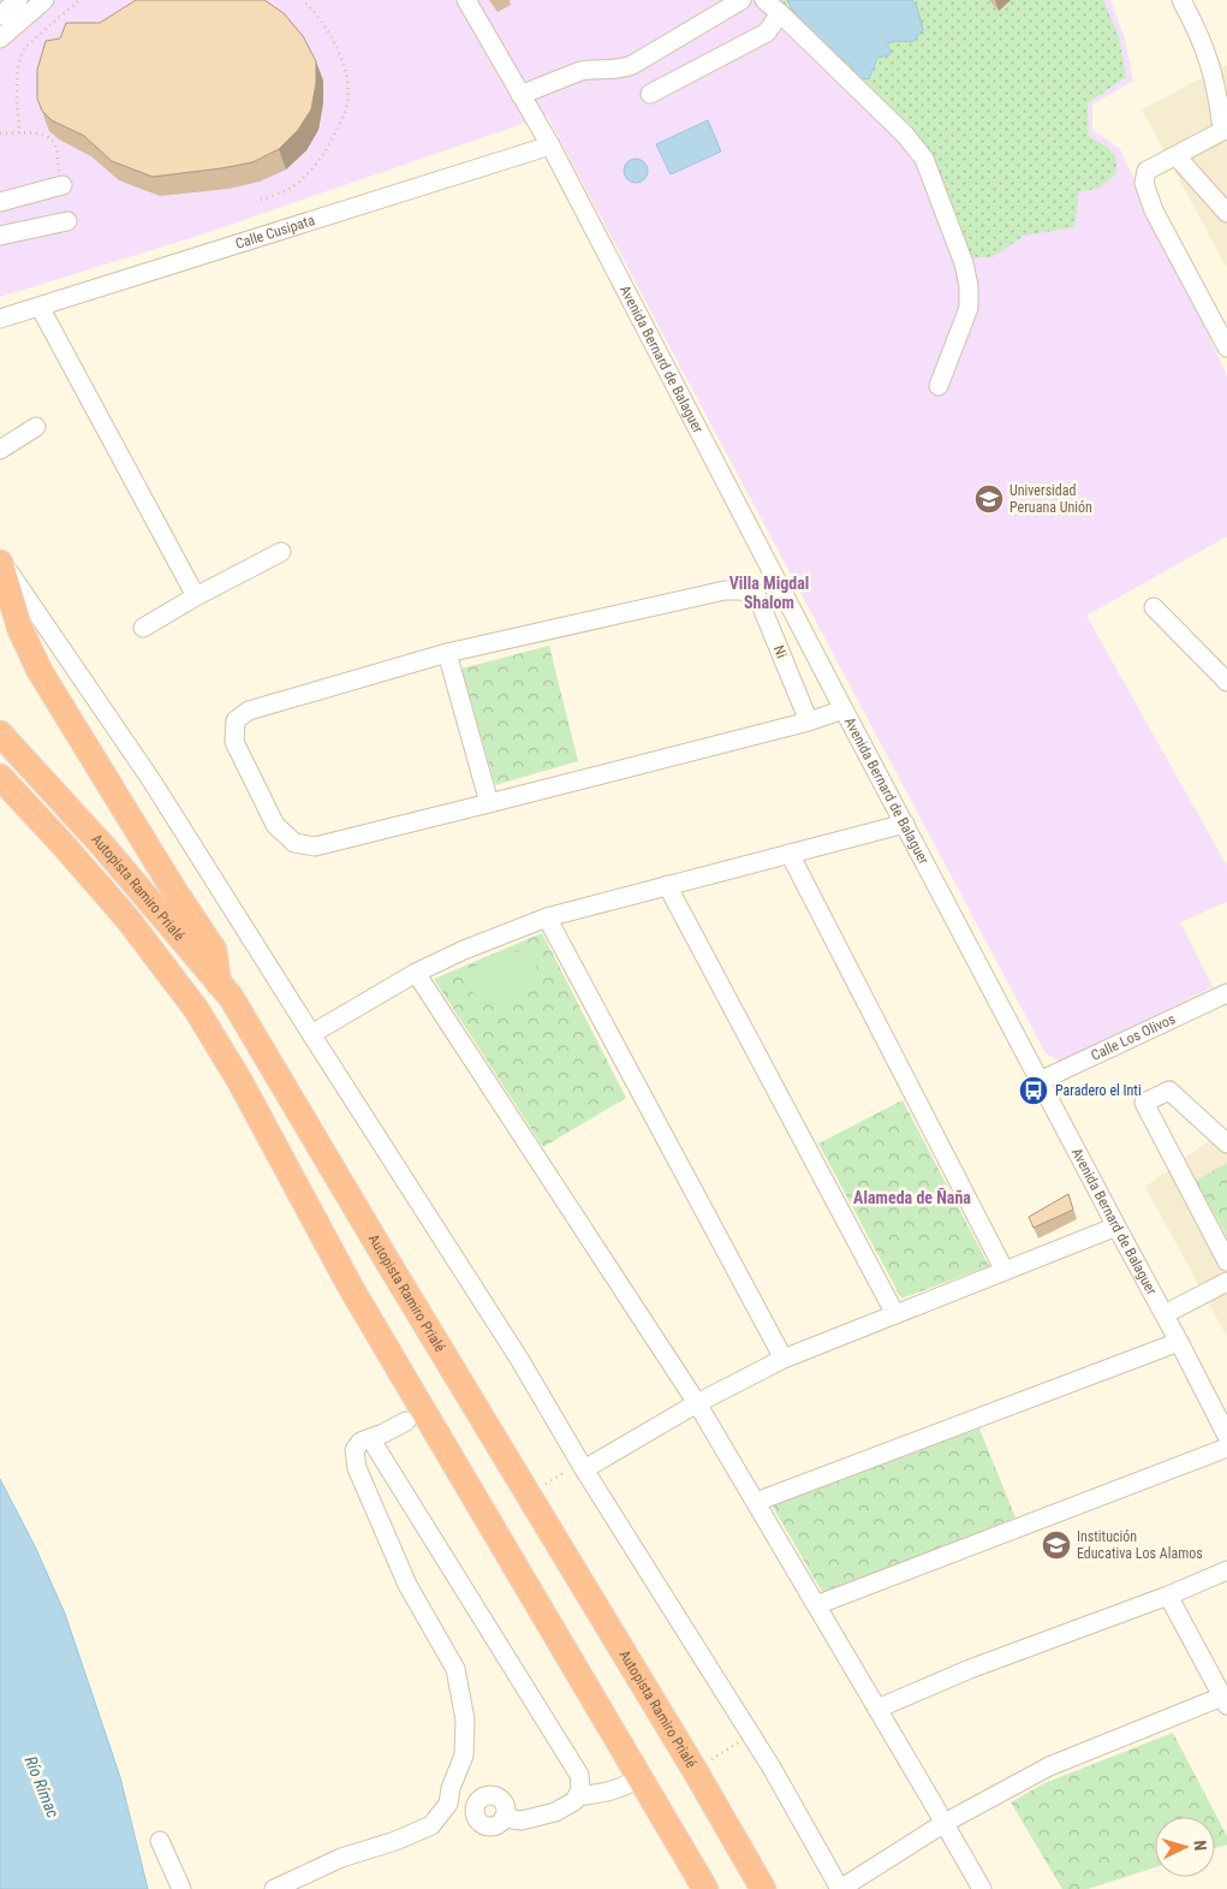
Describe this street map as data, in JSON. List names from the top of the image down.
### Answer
{
  "streets": {
    "highway": ["Autopista Ramiro Prialé"],
    "street": [
      "Calle Cusipata",
      "Avenida Bernard de Balaguer",
      "Ni",
      "Calle Los Olivos"
    ]
  },
  "crossings": [
    ["Calle Cusipata", "Avenida Bernard de Balaguer"],
    ["Avenida Bernard de Balaguer", "Calle Los Olivos"]
  ],
  "districts": ["Villa Migdal Shalom", "Alameda de Ñaña"],
  "water": ["Río Rímac"],
  "places": {
    "school or university": ["Universidad Peruana Unión", "Institución Educativa Los Alamos"],
    "bus stop": ["Paradero el Inti"]
  },
  "north": "right"
}
